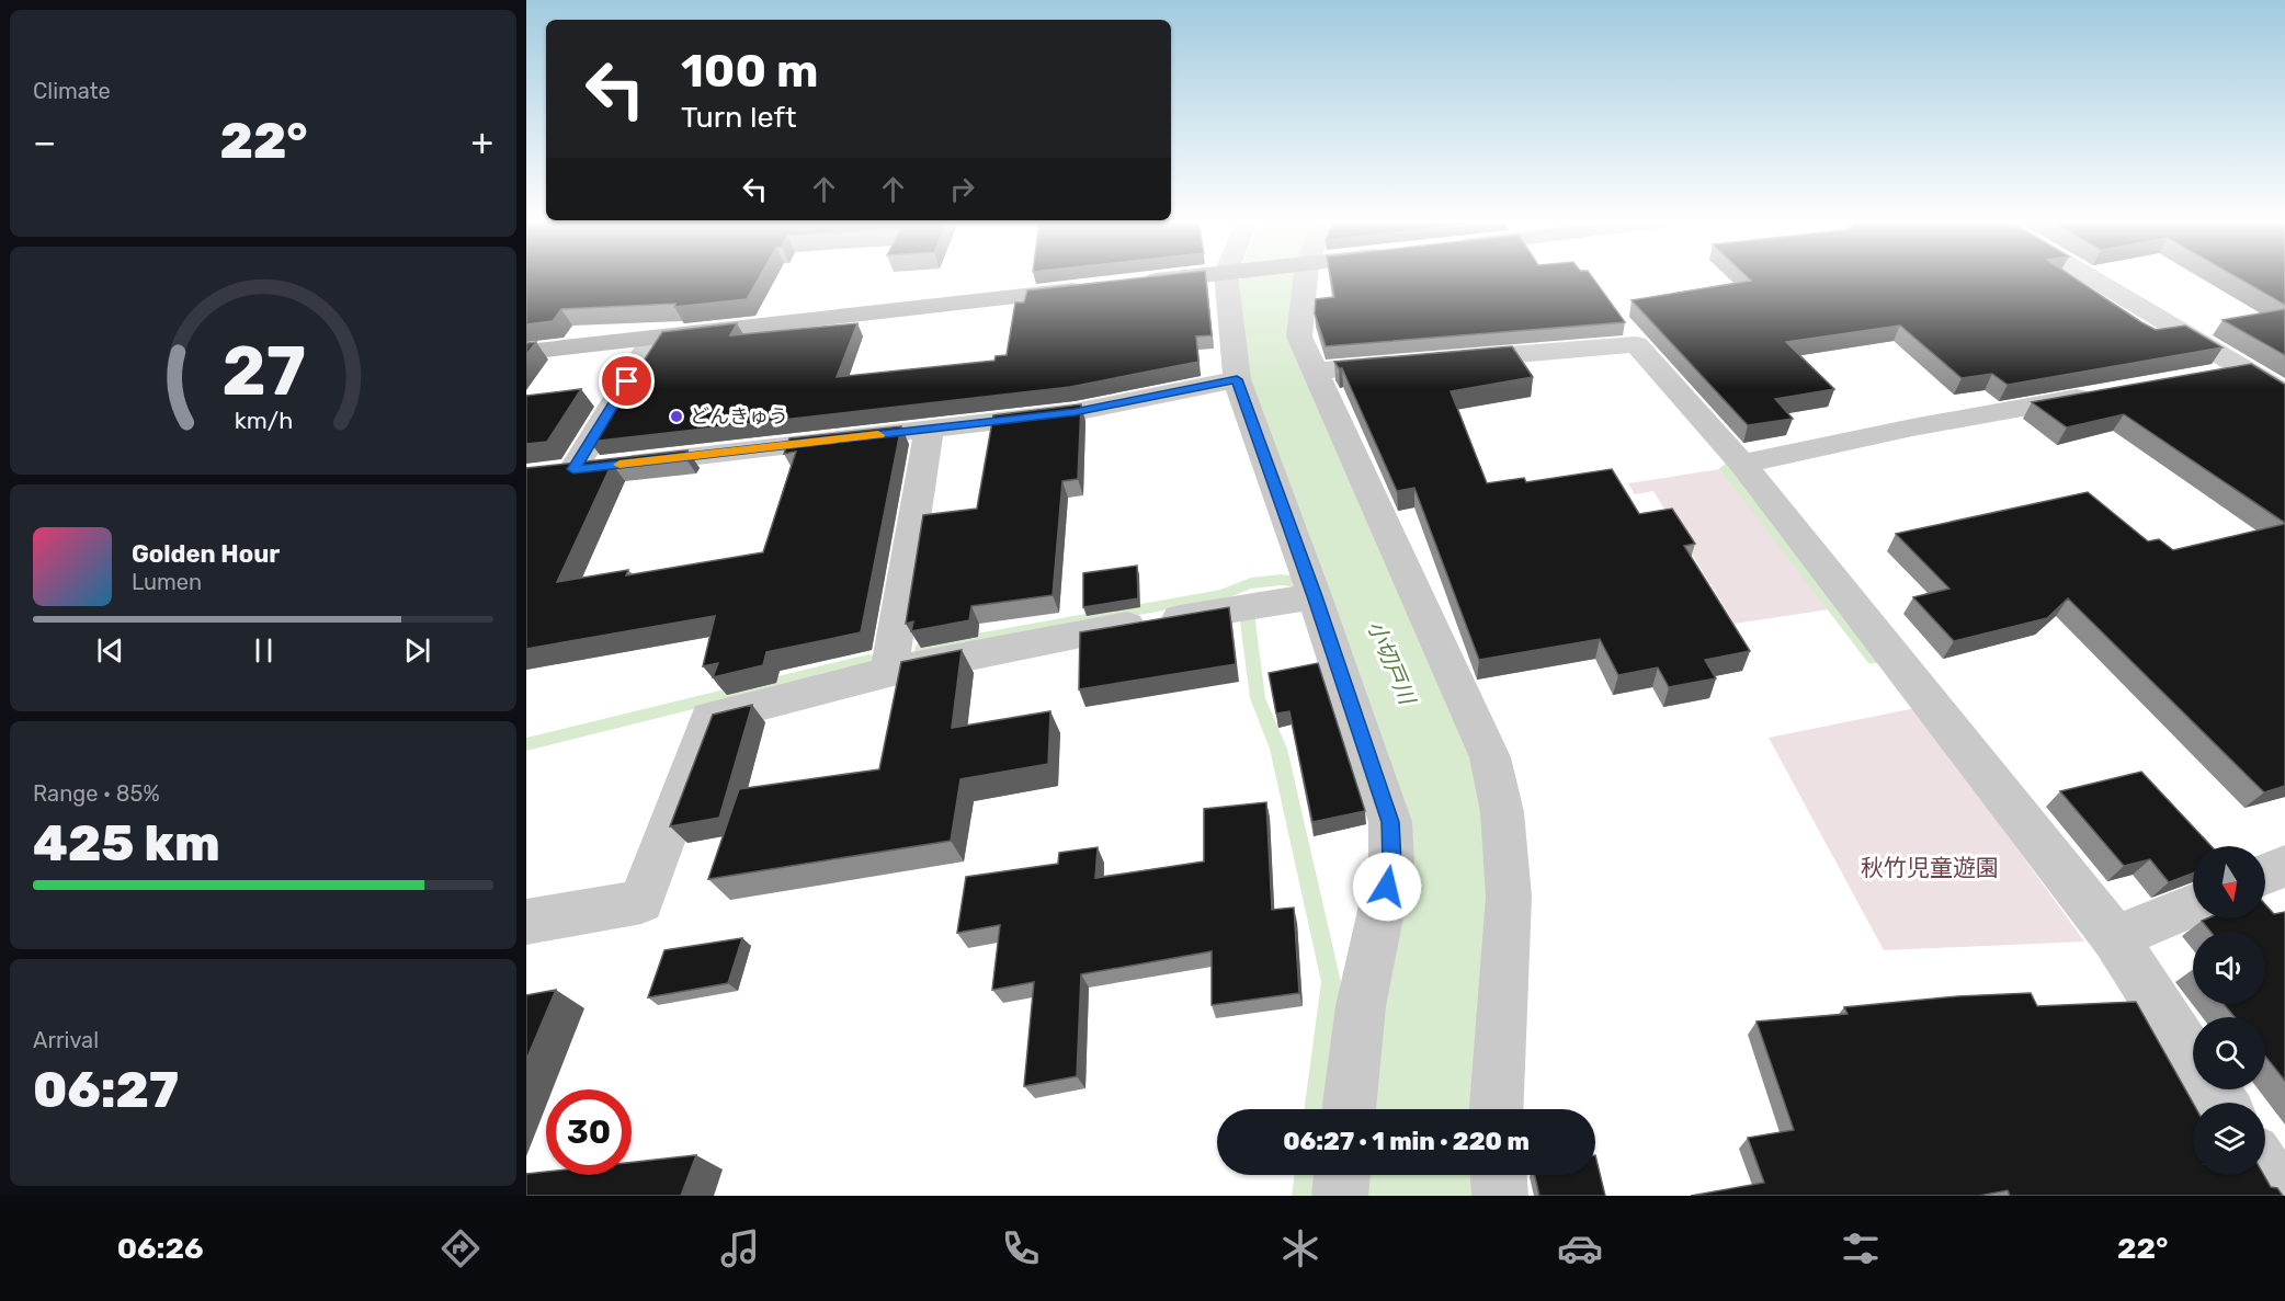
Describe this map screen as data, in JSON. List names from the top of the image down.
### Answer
{
  "water": ["小切戸川"],
  "parks": ["秋竹児童遊園"],
  "places": ["どんきゅう"],
  "north": "bottom",
  "page": {
    "tile": [
      "Climate",
      ["Range · 85%", "425 km"],
      ["Arrival", "06:27"]
    ],
    "turn": ["100 m", "Turn left"],
    "heat": ["−", "22°", "+"],
    "song": ["Golden Hour", "Lumen"],
    "limit": "30",
    "trip": "06:27 · 1 min · 220 m",
    "tabs": ["06:26", "22°"],
    "gauge": ["27", "km/h"]
  }
}
